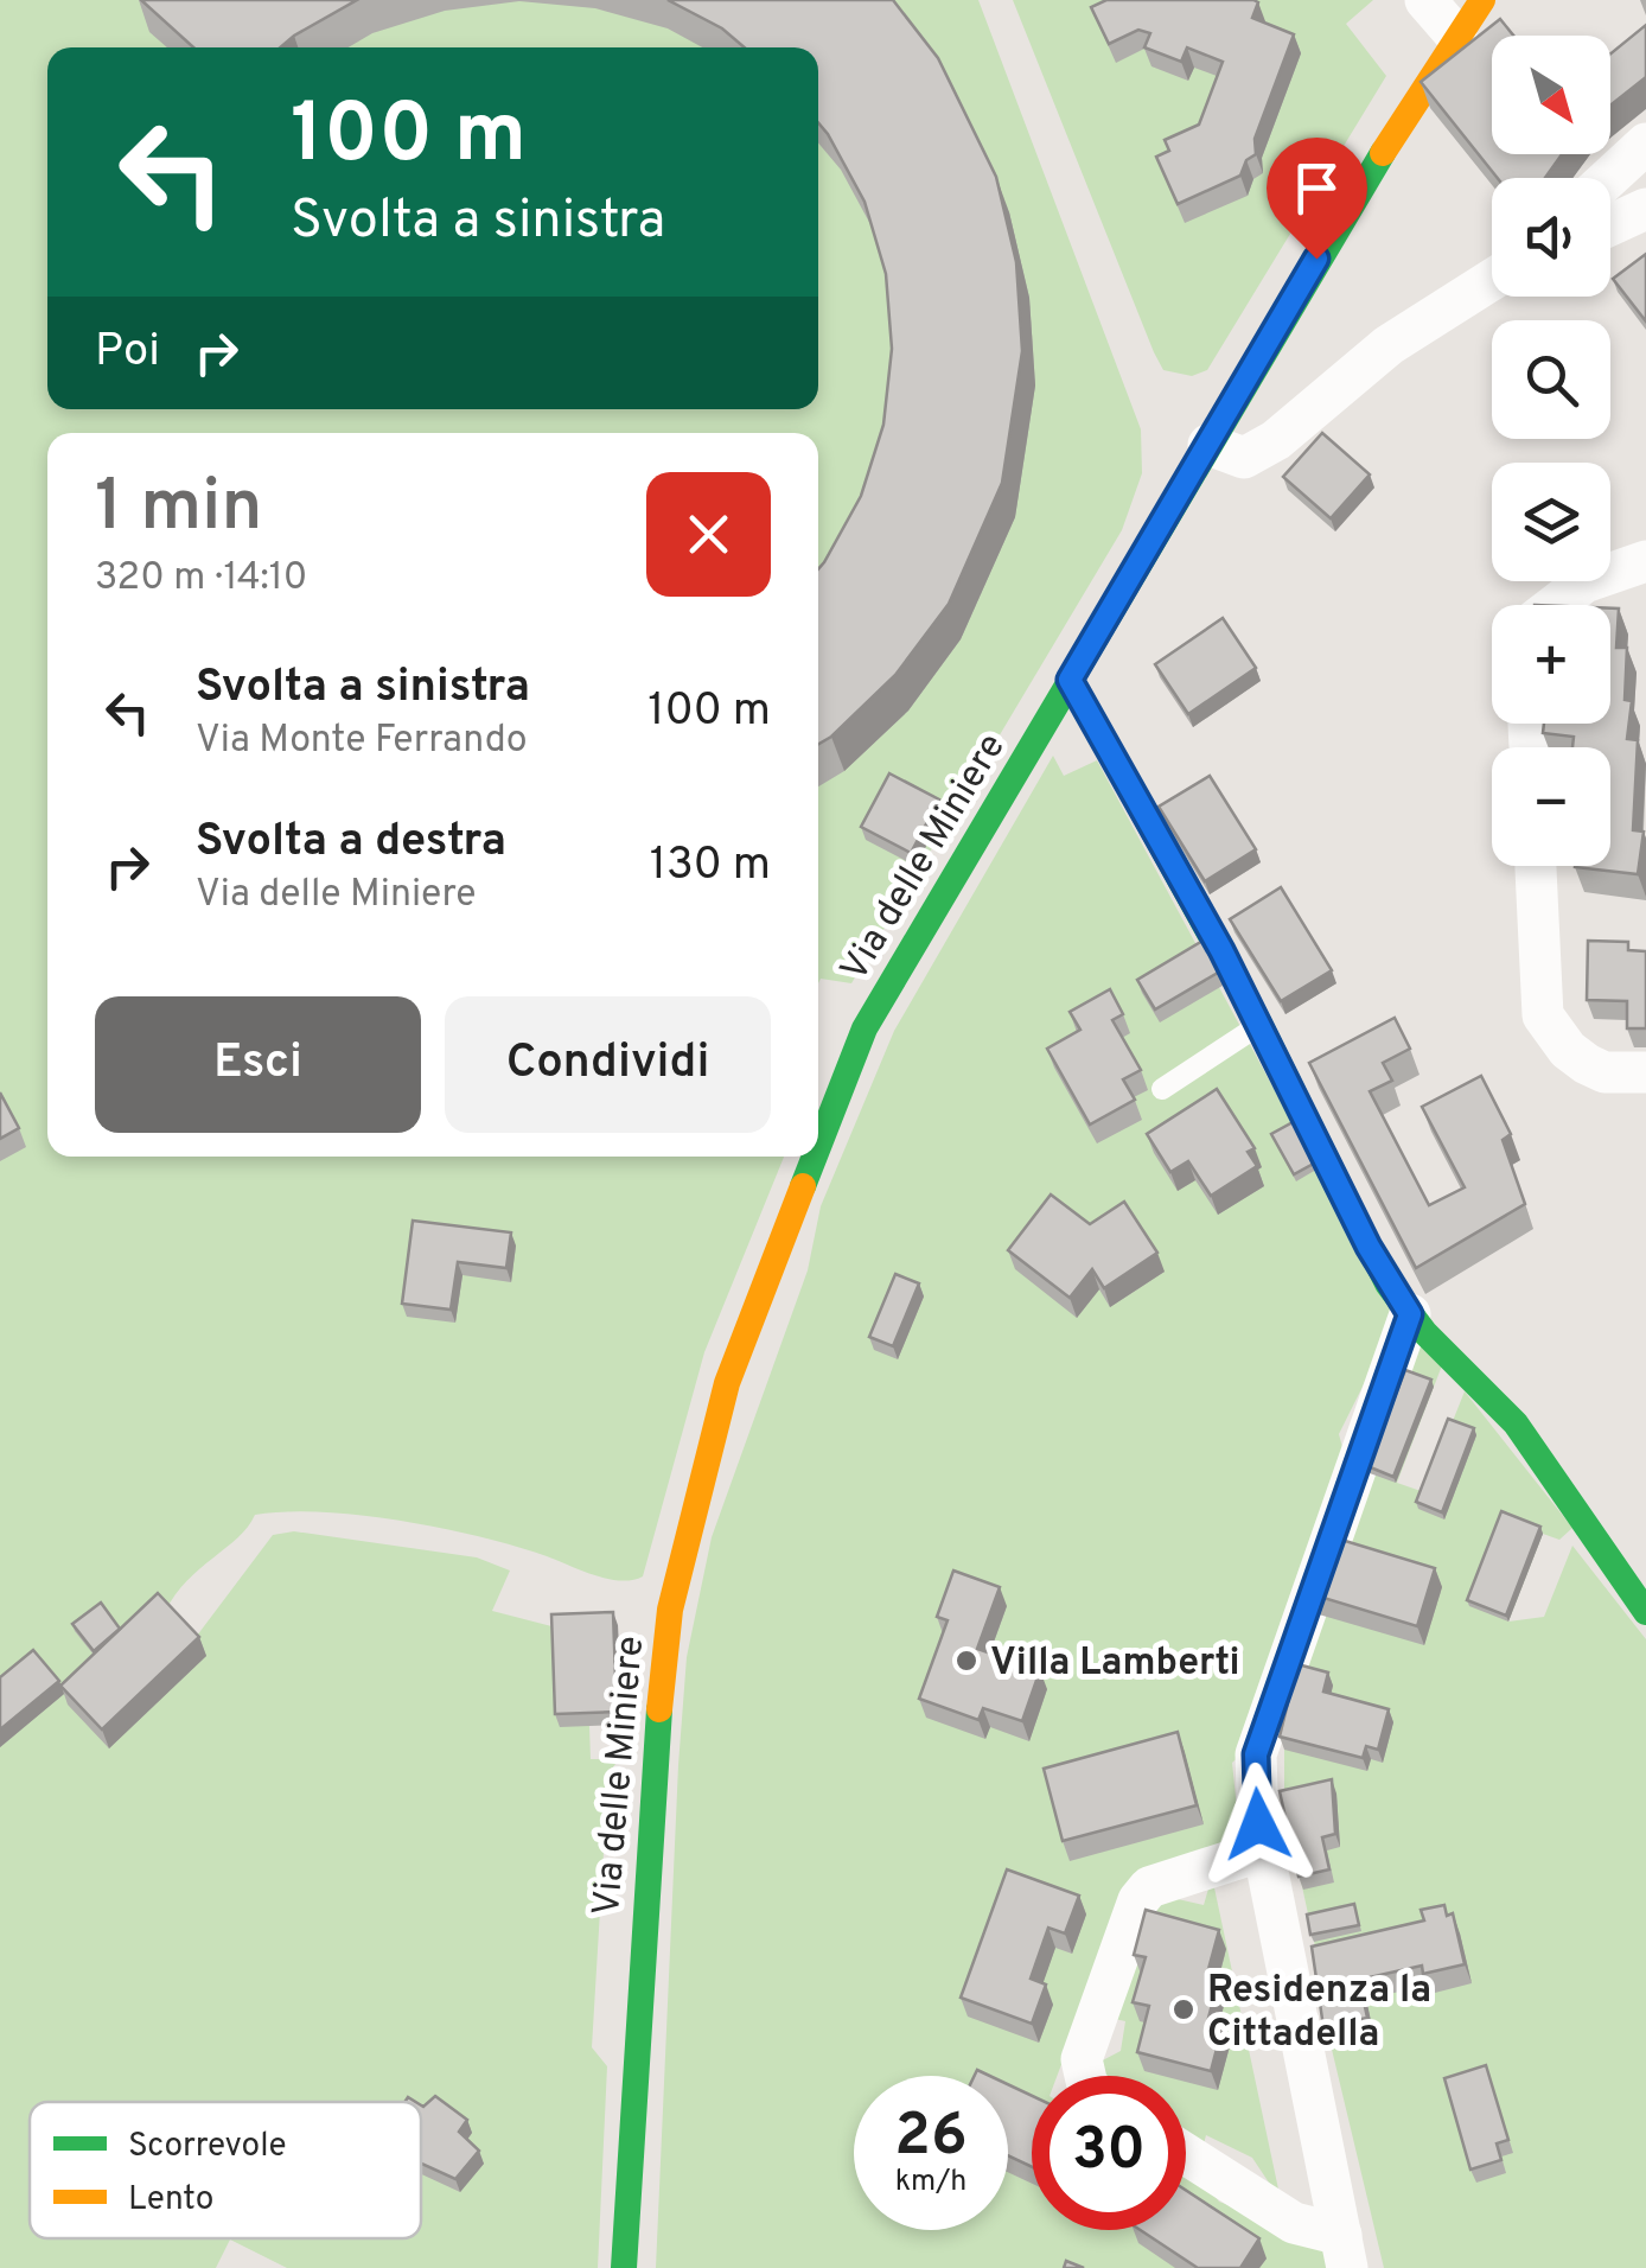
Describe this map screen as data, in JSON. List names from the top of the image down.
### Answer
{
  "streets": {
    "street": ["Via delle Miniere"]
  },
  "places": ["Villa Lamberti", "Residenza la Cittadella"],
  "legend": ["Scorrevole", "Lento"],
  "north": "bottom right",
  "page": {
    "map_buttons": ["+", "−"],
    "turn": ["100 m", "Svolta a sinistra"],
    "then": "Poi",
    "heading": ["1 min", "320 m · 14:10"],
    "list": [
      {
        "name": "Svolta a sinistra",
        "note": "Via Monte Ferrando",
        "value": "100 m"
      },
      {
        "name": "Svolta a destra",
        "note": "Via delle Miniere",
        "value": "130 m"
      }
    ],
    "buttons": ["Esci", "Condividi"],
    "speed": "26 km/h",
    "limit": "30"
  }
}
